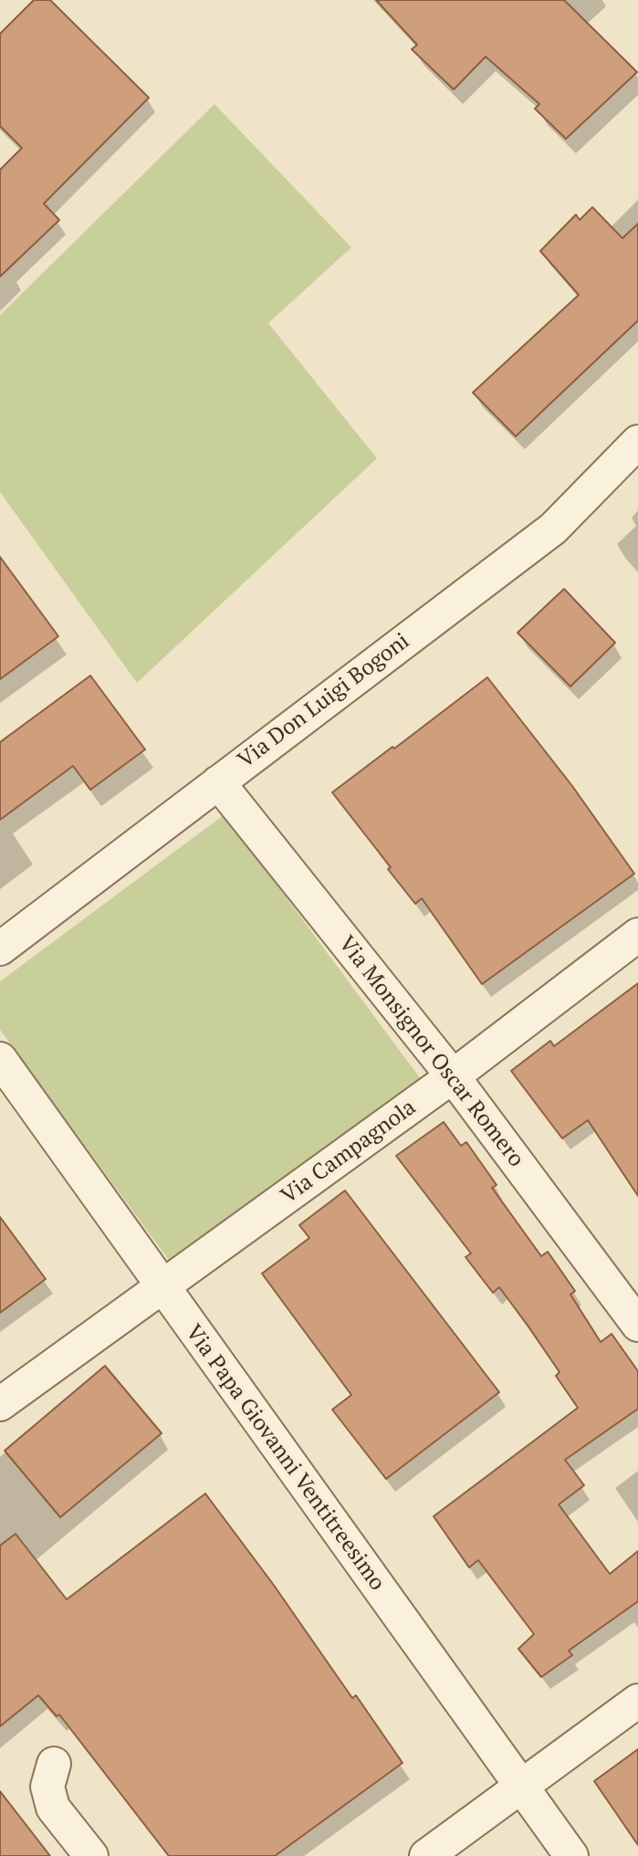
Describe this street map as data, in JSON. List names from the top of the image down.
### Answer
{
  "streets": {
    "street": [
      "Via Don Luigi Bogoni",
      "Via Monsignor Oscar Romero",
      "Via Campagnola",
      "Via Papa Giovanni Ventitreesimo"
    ]
  },
  "crossings": [
    ["Via Don Luigi Bogoni", "Via Monsignor Oscar Romero"],
    ["Via Monsignor Oscar Romero", "Via Campagnola"],
    ["Via Campagnola", "Via Papa Giovanni Ventitreesimo"]
  ]
}
